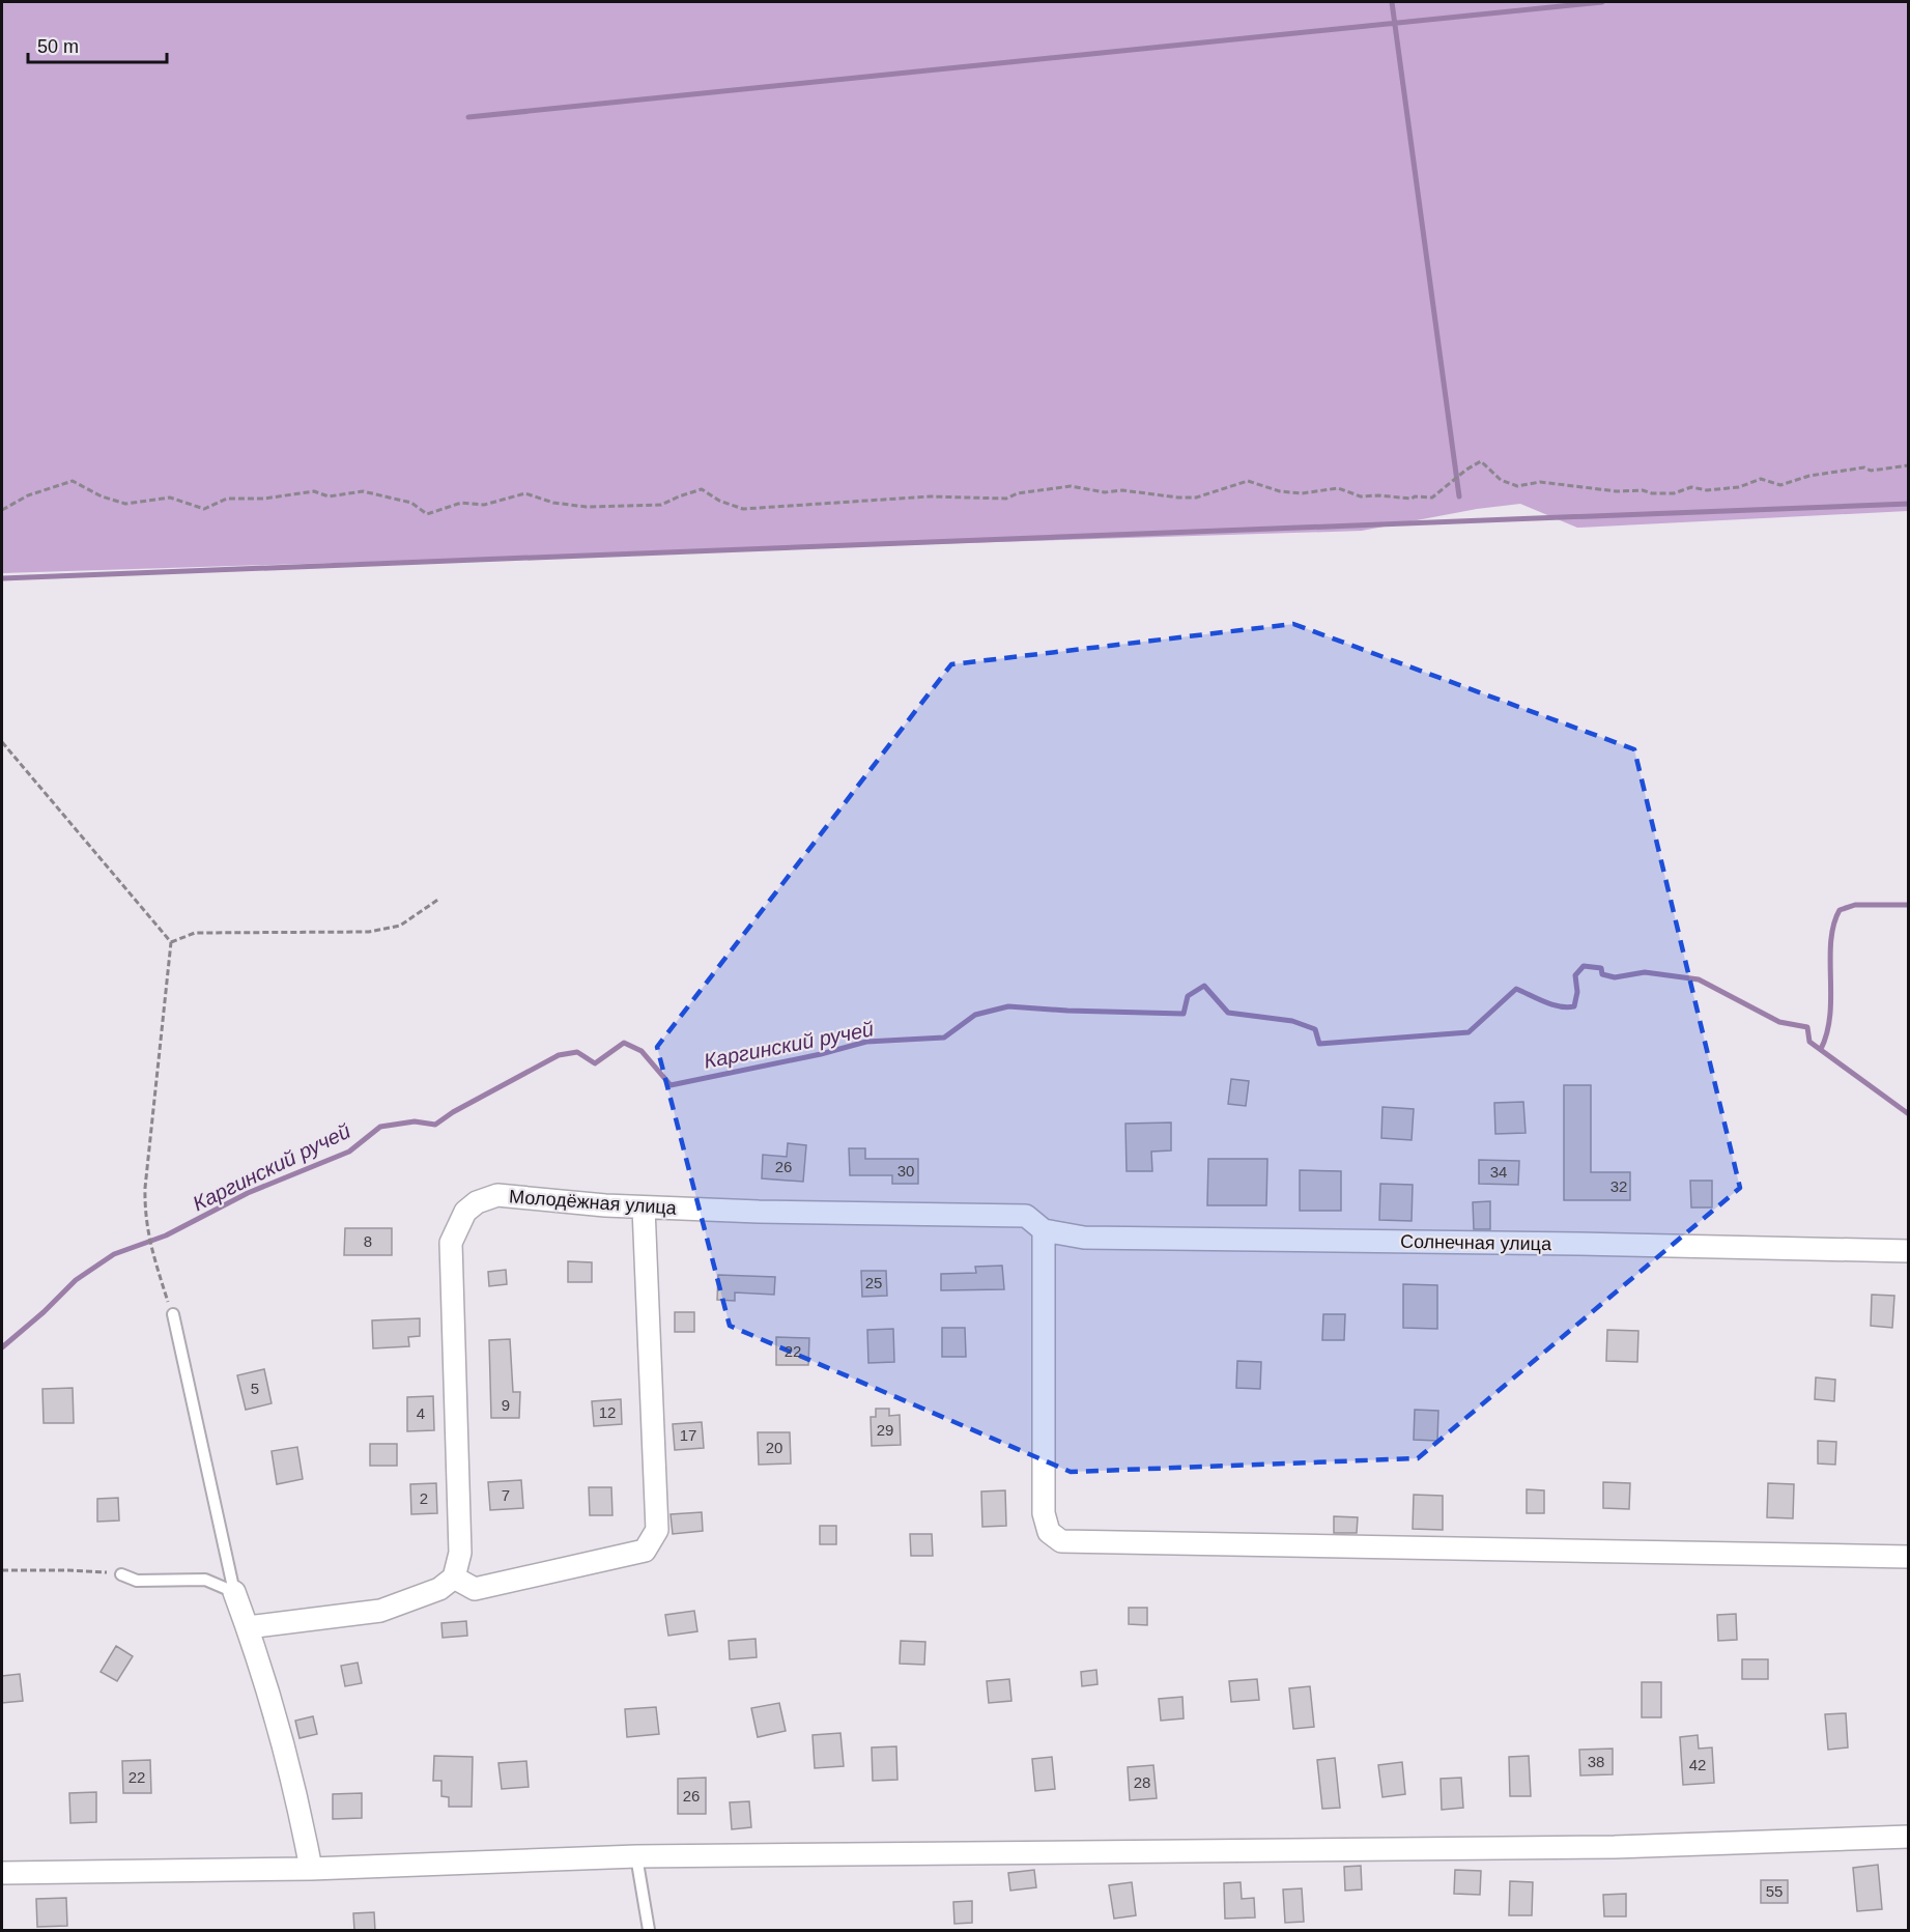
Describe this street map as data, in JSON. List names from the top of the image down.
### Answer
{
  "streets": {
    "street": ["Молодёжная улица", "Солнечная улица"]
  },
  "crossings": [
    ["Молодёжная улица", "Солнечная улица"]
  ],
  "water": ["Каргинский ручей"],
  "house_numbers": [
    "26",
    "30",
    "34",
    "32",
    "8",
    "25",
    "22",
    "5",
    "9",
    "12",
    "4",
    "29",
    "17",
    "20",
    "7",
    "2",
    "38",
    "42",
    "22",
    "28",
    "26",
    "55"
  ],
  "scale_bar": "50 m"
}
